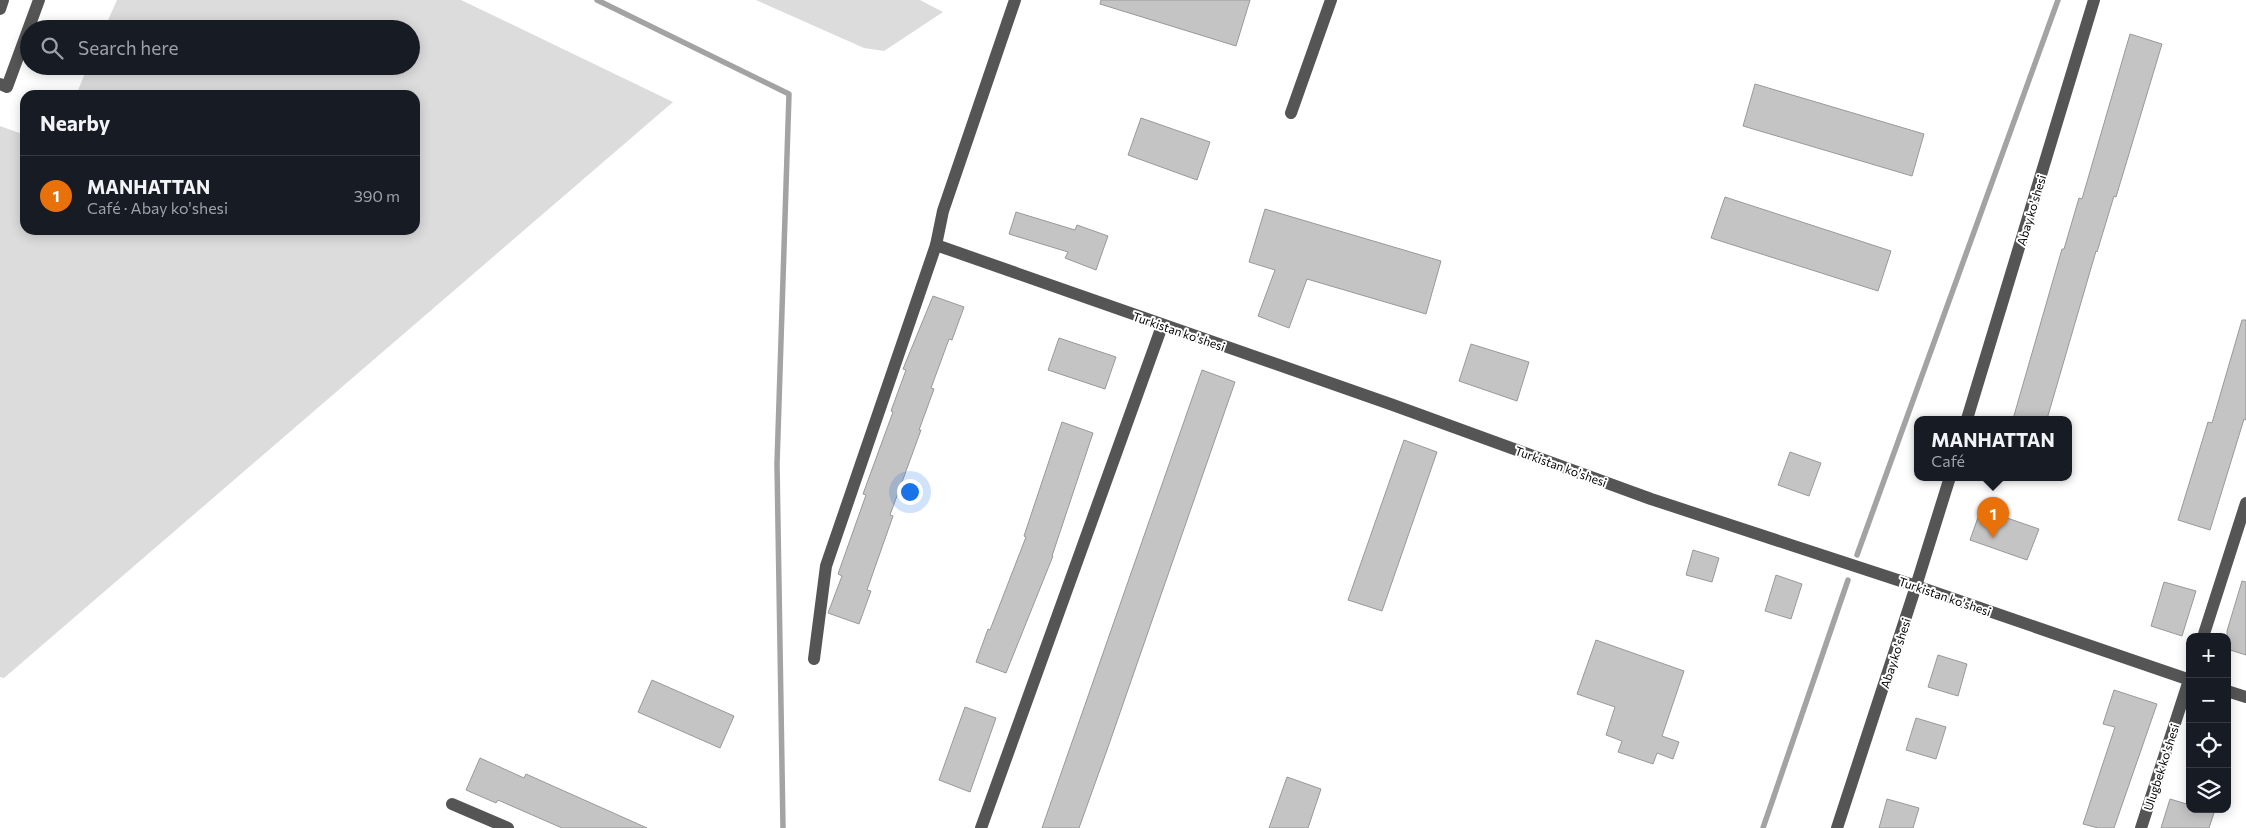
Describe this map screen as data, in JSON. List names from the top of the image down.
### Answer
{
  "streets": {
    "street": ["Abay ko'shesi", "Turkistan ko'shesi", "Ulugbek ko'shesi"]
  },
  "crossings": [
    ["Abay ko'shesi", "Turkistan ko'shesi"]
  ],
  "page": {
    "search": "Search here",
    "heading": "Nearby",
    "list": [
      {
        "mark": "1",
        "name": "MANHATTAN",
        "note": "Café · Abay ko'shesi",
        "value": "390 m"
      }
    ],
    "popup": ["MANHATTAN", "Café"],
    "pins": "1",
    "map_buttons": ["+", "−"]
  }
}
